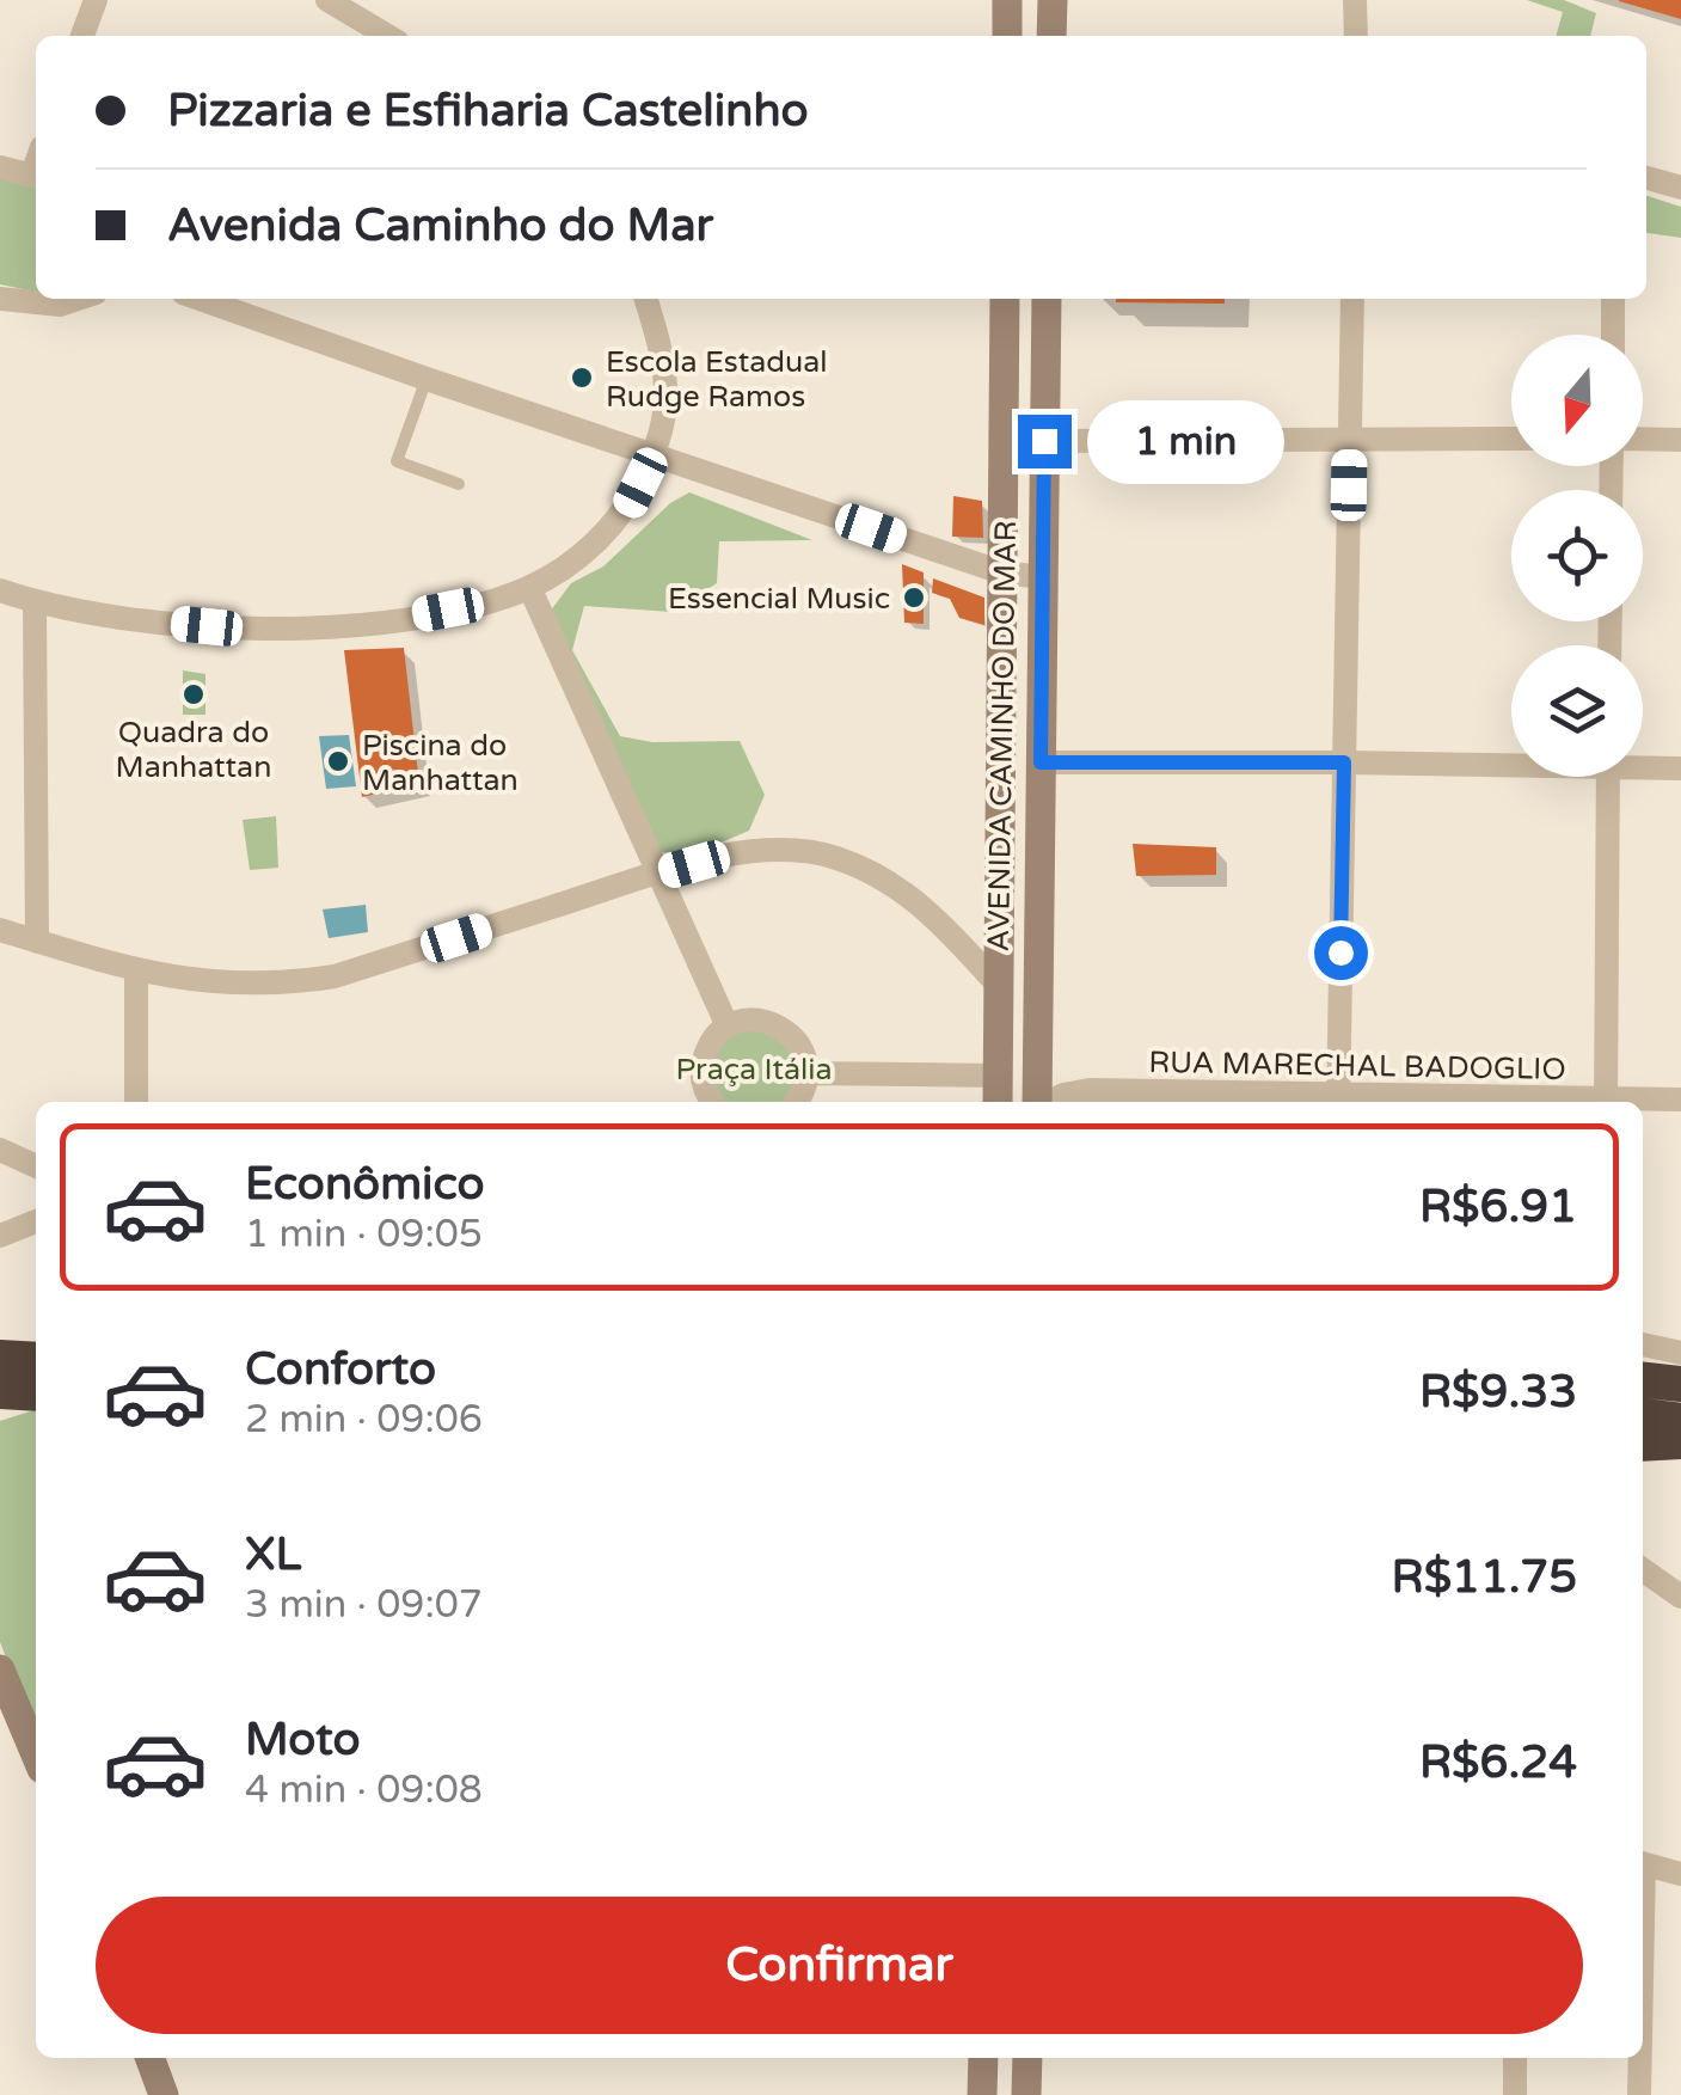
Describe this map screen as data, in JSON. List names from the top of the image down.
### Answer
{
  "streets": {
    "main road": ["AVENIDA CAMINHO DO MAR"],
    "street": ["RUA MARECHAL BADOGLIO"]
  },
  "parks": ["Praça Itália"],
  "places": [
    "Escola Estadual Rudge Ramos",
    "Essencial Music",
    "Quadra do Manhattan",
    "Piscina do Manhattan"
  ],
  "north": "bottom",
  "page": {
    "banner": ["Pizzaria e Esfiharia Castelinho", "Avenida Caminho do Mar"],
    "bubble": "1 min",
    "list": [
      {
        "name": "Econômico",
        "note": "1 min · 09:05",
        "value": "R$6.91"
      },
      {
        "name": "Conforto",
        "note": "2 min · 09:06",
        "value": "R$9.33"
      },
      {
        "name": "XL",
        "note": "3 min · 09:07",
        "value": "R$11.75"
      },
      {
        "name": "Moto",
        "note": "4 min · 09:08",
        "value": "R$6.24"
      }
    ],
    "buttons": "Confirmar"
  }
}
